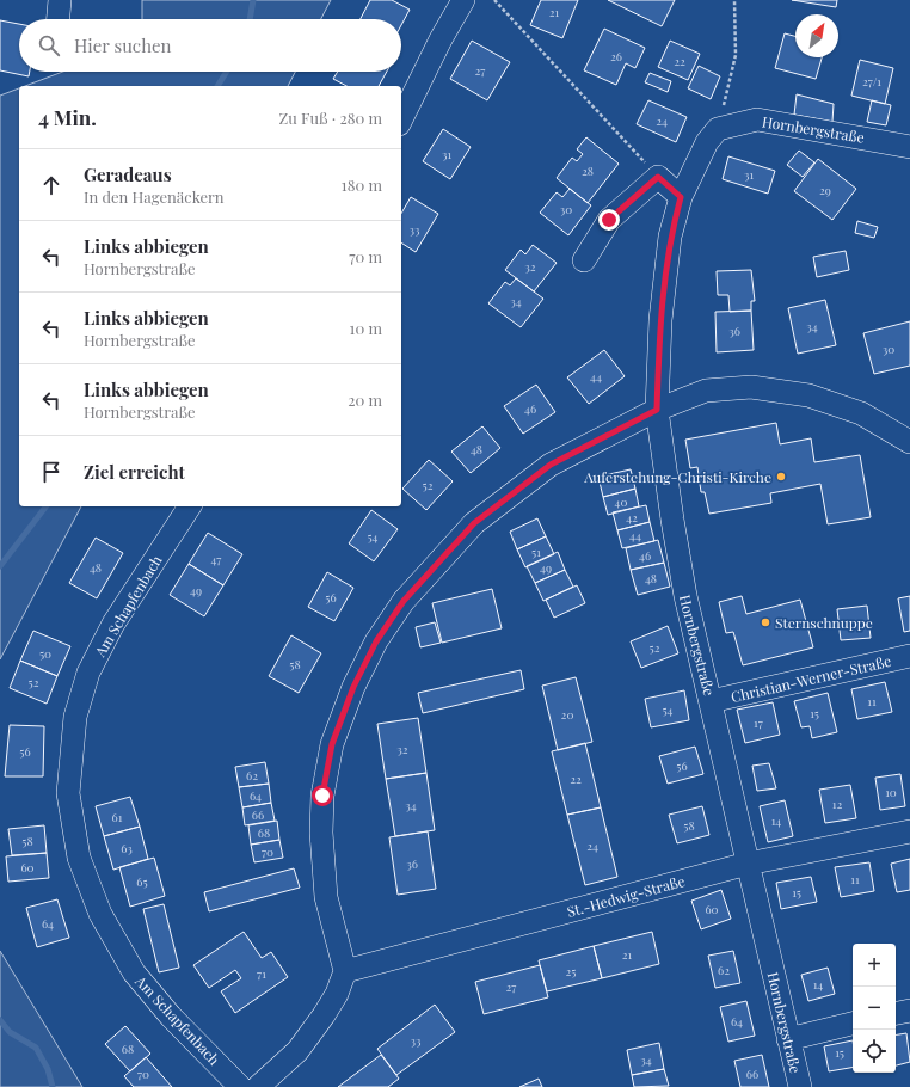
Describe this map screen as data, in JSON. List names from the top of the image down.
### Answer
{
  "streets": {
    "street": [
      "Hornbergstraße",
      "Am Schapfenbach",
      "Christian-Werner-Straße",
      "St.-Hedwig-Straße"
    ]
  },
  "crossings": [
    ["Hornbergstraße", "Christian-Werner-Straße"],
    ["Hornbergstraße", "St.-Hedwig-Straße"]
  ],
  "places": ["Auferstehung-Christi-Kirche", "Sternschnuppe"],
  "house_numbers": [
    "21",
    "26",
    "22",
    "27",
    "27/1",
    "24",
    "31",
    "28",
    "31",
    "29",
    "30",
    "33",
    "32",
    "34",
    "34",
    "36",
    "30",
    "44",
    "46",
    "48",
    "52",
    "40",
    "42",
    "44",
    "54",
    "51",
    "46",
    "47",
    "48",
    "49",
    "48",
    "49",
    "56",
    "52",
    "50",
    "58",
    "52",
    "11",
    "54",
    "15",
    "20",
    "17",
    "32",
    "56",
    "56",
    "62",
    "22",
    "10",
    "64",
    "12",
    "34",
    "66",
    "61",
    "14",
    "58",
    "68",
    "58",
    "24",
    "63",
    "70",
    "36",
    "60",
    "11",
    "65",
    "15",
    "60",
    "64",
    "21",
    "62",
    "25",
    "71",
    "14",
    "27",
    "64",
    "33",
    "68",
    "15",
    "34",
    "70",
    "66"
  ],
  "north": "top right",
  "page": {
    "search": "Hier suchen",
    "heading": ["4 Min.", "Zu Fuß · 280 m"],
    "list": [
      ["Geradeaus", "In den Hagenäckern", "180 m"],
      ["Links abbiegen", "Hornbergstraße", "70 m"],
      ["Links abbiegen", "Hornbergstraße", "10 m"],
      ["Links abbiegen", "Hornbergstraße", "20 m"],
      "Ziel erreicht"
    ],
    "map_buttons": ["+", "−"]
  }
}
